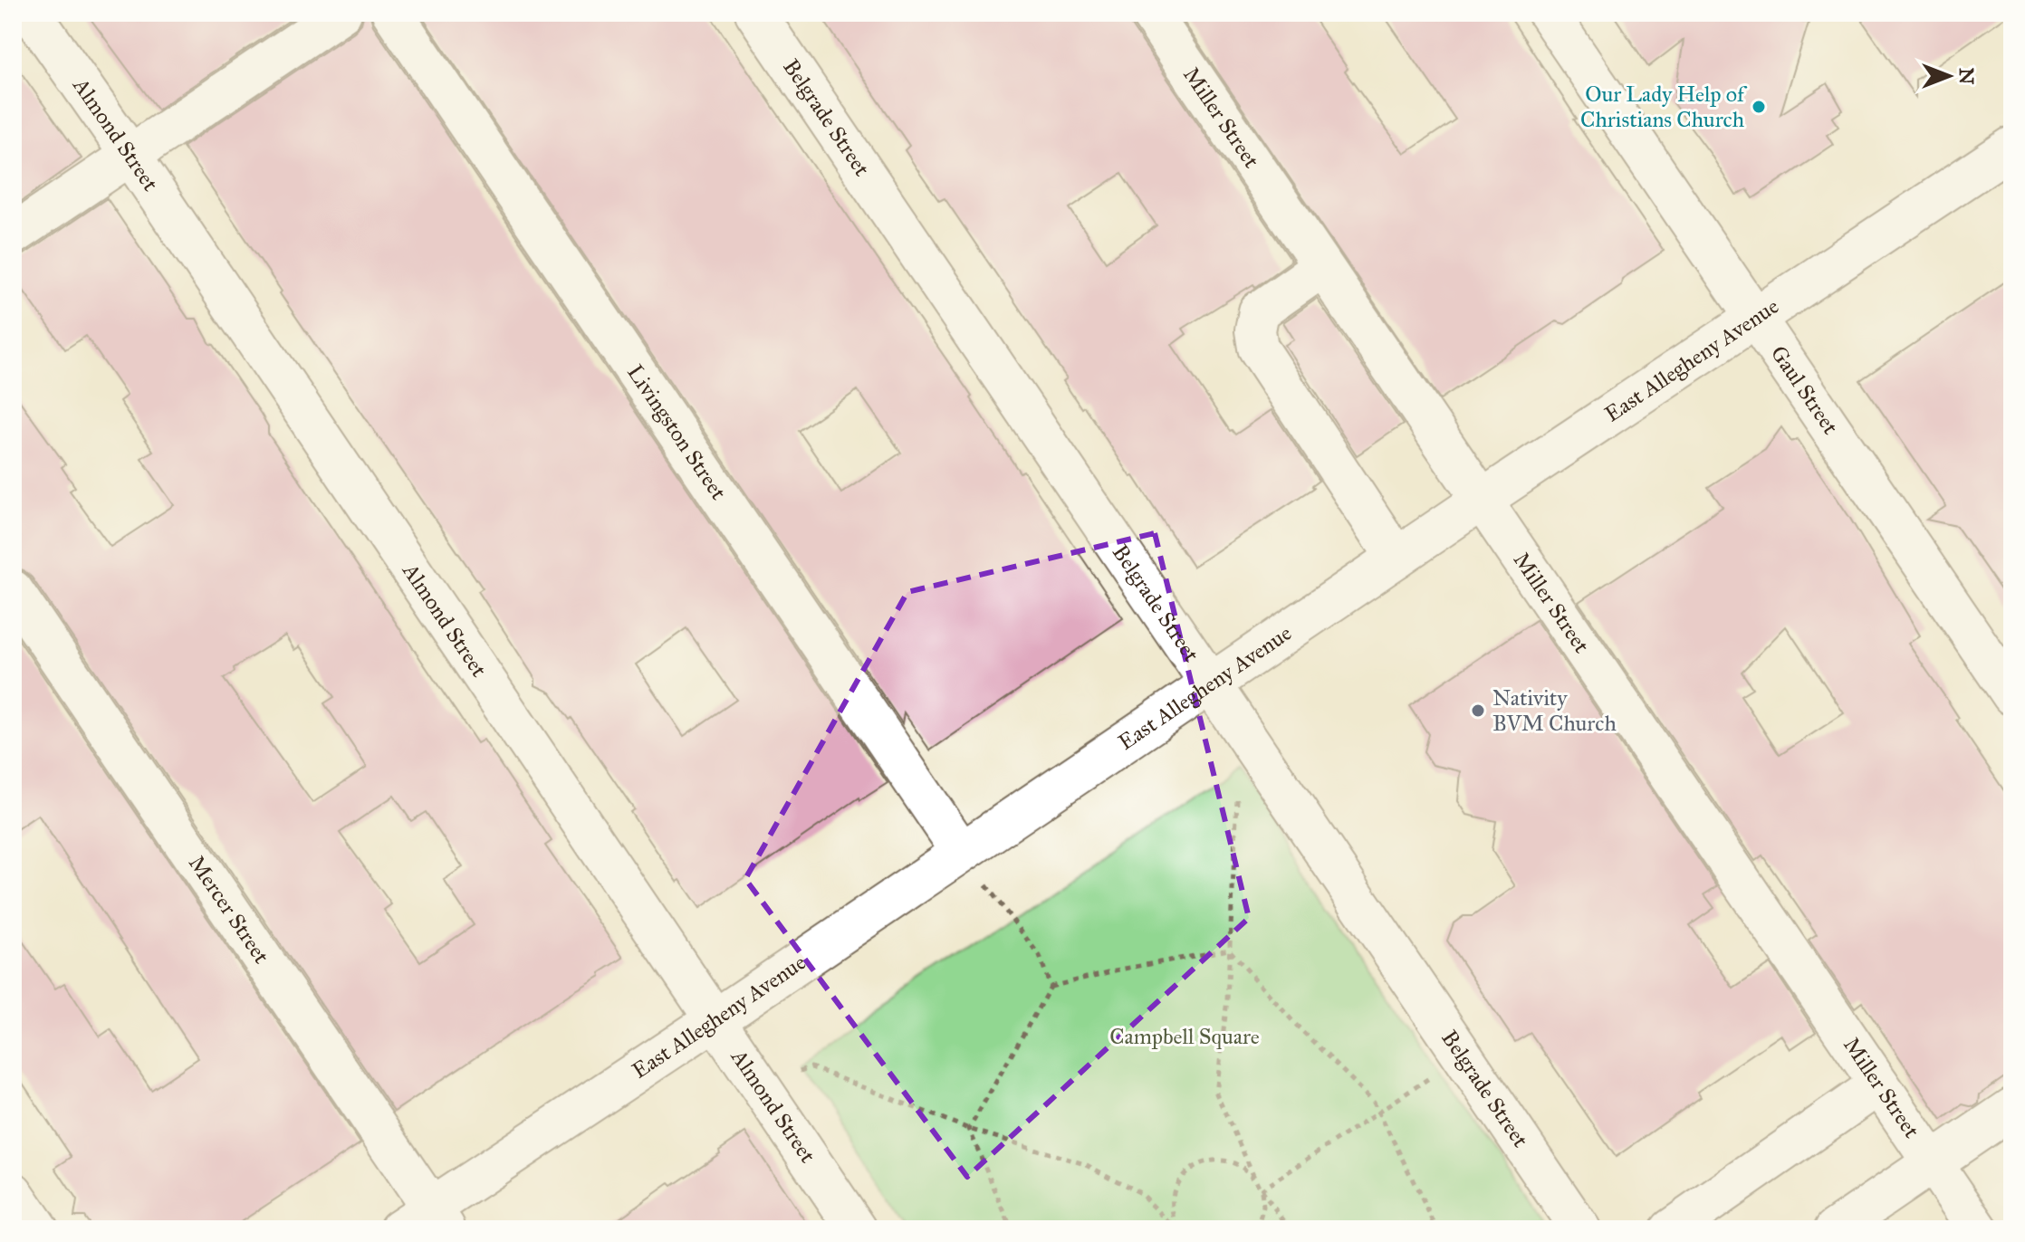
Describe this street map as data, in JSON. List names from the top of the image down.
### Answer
{
  "streets": {
    "street": [
      "Belgrade Street",
      "Miller Street",
      "Almond Street",
      "East Allegheny Avenue",
      "Gaul Street",
      "Livingston Street",
      "Mercer Street"
    ]
  },
  "crossings": [
    ["Belgrade Street", "East Allegheny Avenue"],
    ["Miller Street", "East Allegheny Avenue"],
    ["Almond Street", "East Allegheny Avenue"],
    ["East Allegheny Avenue", "Gaul Street"],
    ["East Allegheny Avenue", "Livingston Street"],
    ["East Allegheny Avenue", "Mercer Street"]
  ],
  "parks": ["Campbell Square"],
  "places": ["Our Lady Help of Christians Church", "Nativity BVM Church"],
  "north": "right"
}
